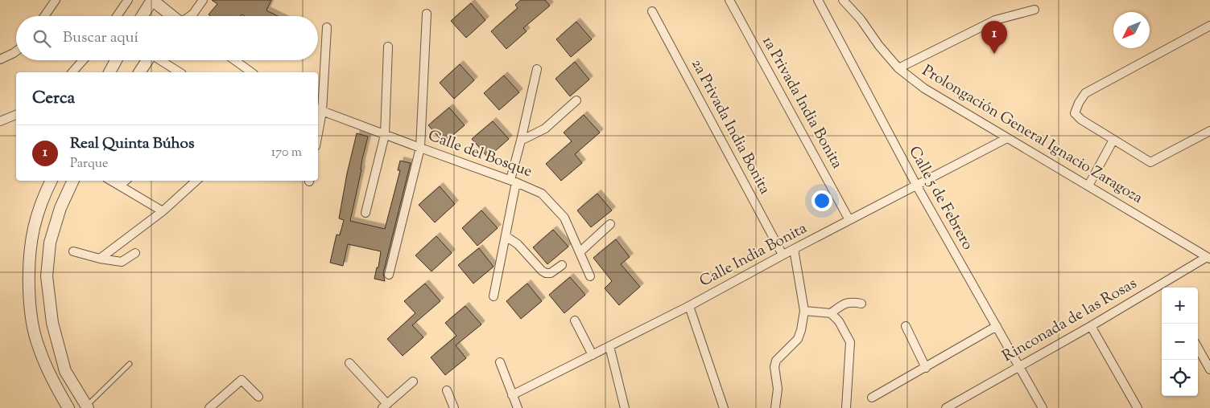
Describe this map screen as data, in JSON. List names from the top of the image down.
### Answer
{
  "streets": {
    "street": [
      "1a Privada India Bonita",
      "2a Privada India Bonita",
      "Prolongación General Ignacio Zaragoza",
      "Calle del Bosque",
      "Calle 5 de Febrero",
      "Calle India Bonita",
      "Rinconada de las Rosas"
    ]
  },
  "crossings": [
    ["1a Privada India Bonita", "Calle India Bonita"],
    ["2a Privada India Bonita", "Calle India Bonita"],
    ["Prolongación General Ignacio Zaragoza", "Calle India Bonita"],
    ["Prolongación General Ignacio Zaragoza", "Rinconada de las Rosas"],
    ["Calle 5 de Febrero", "Calle India Bonita"],
    ["Calle 5 de Febrero", "Rinconada de las Rosas"]
  ],
  "north": "bottom left",
  "page": {
    "search": "Buscar aquí",
    "pins": "1",
    "heading": "Cerca",
    "list": [
      {
        "mark": "1",
        "name": "Real Quinta Búhos",
        "note": "Parque",
        "value": "170 m"
      }
    ],
    "map_buttons": ["+", "−"]
  }
}
